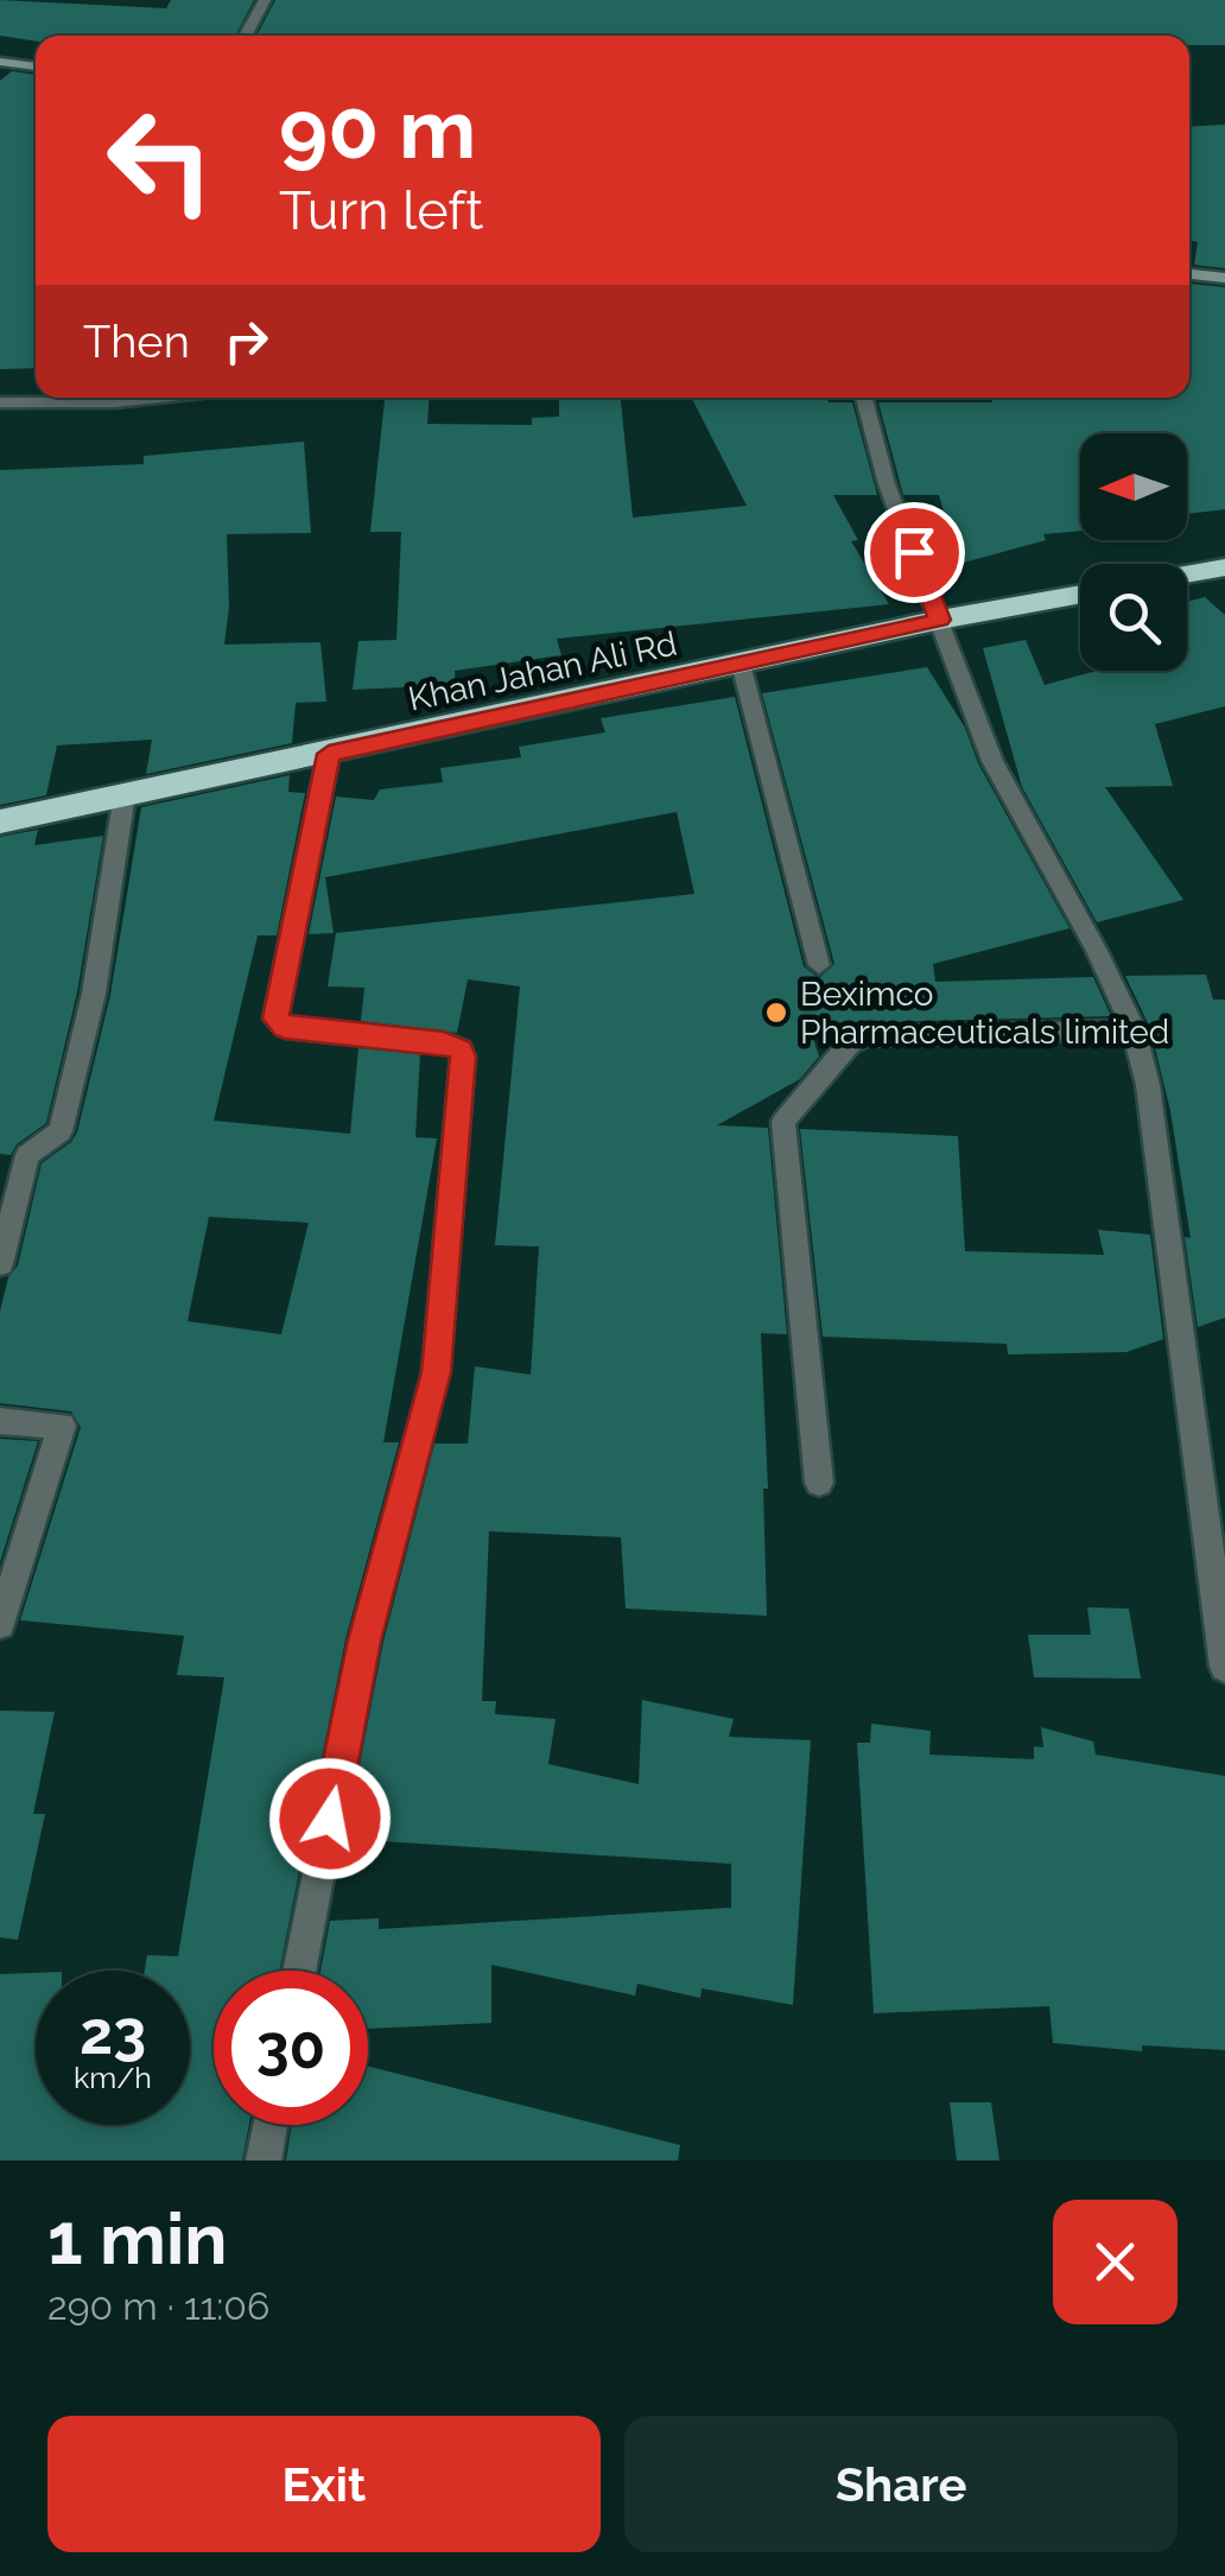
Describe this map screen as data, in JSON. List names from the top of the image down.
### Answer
{
  "streets": {
    "highway": ["Khan Jahan Ali Rd"]
  },
  "places": ["Beximco Pharmaceuticals limited"],
  "north": "left",
  "page": {
    "turn": ["90 m", "Turn left"],
    "then": "Then",
    "speed": "23 km/h",
    "limit": "30",
    "heading": ["1 min", "290 m · 11:06"],
    "buttons": ["Exit", "Share"]
  }
}
